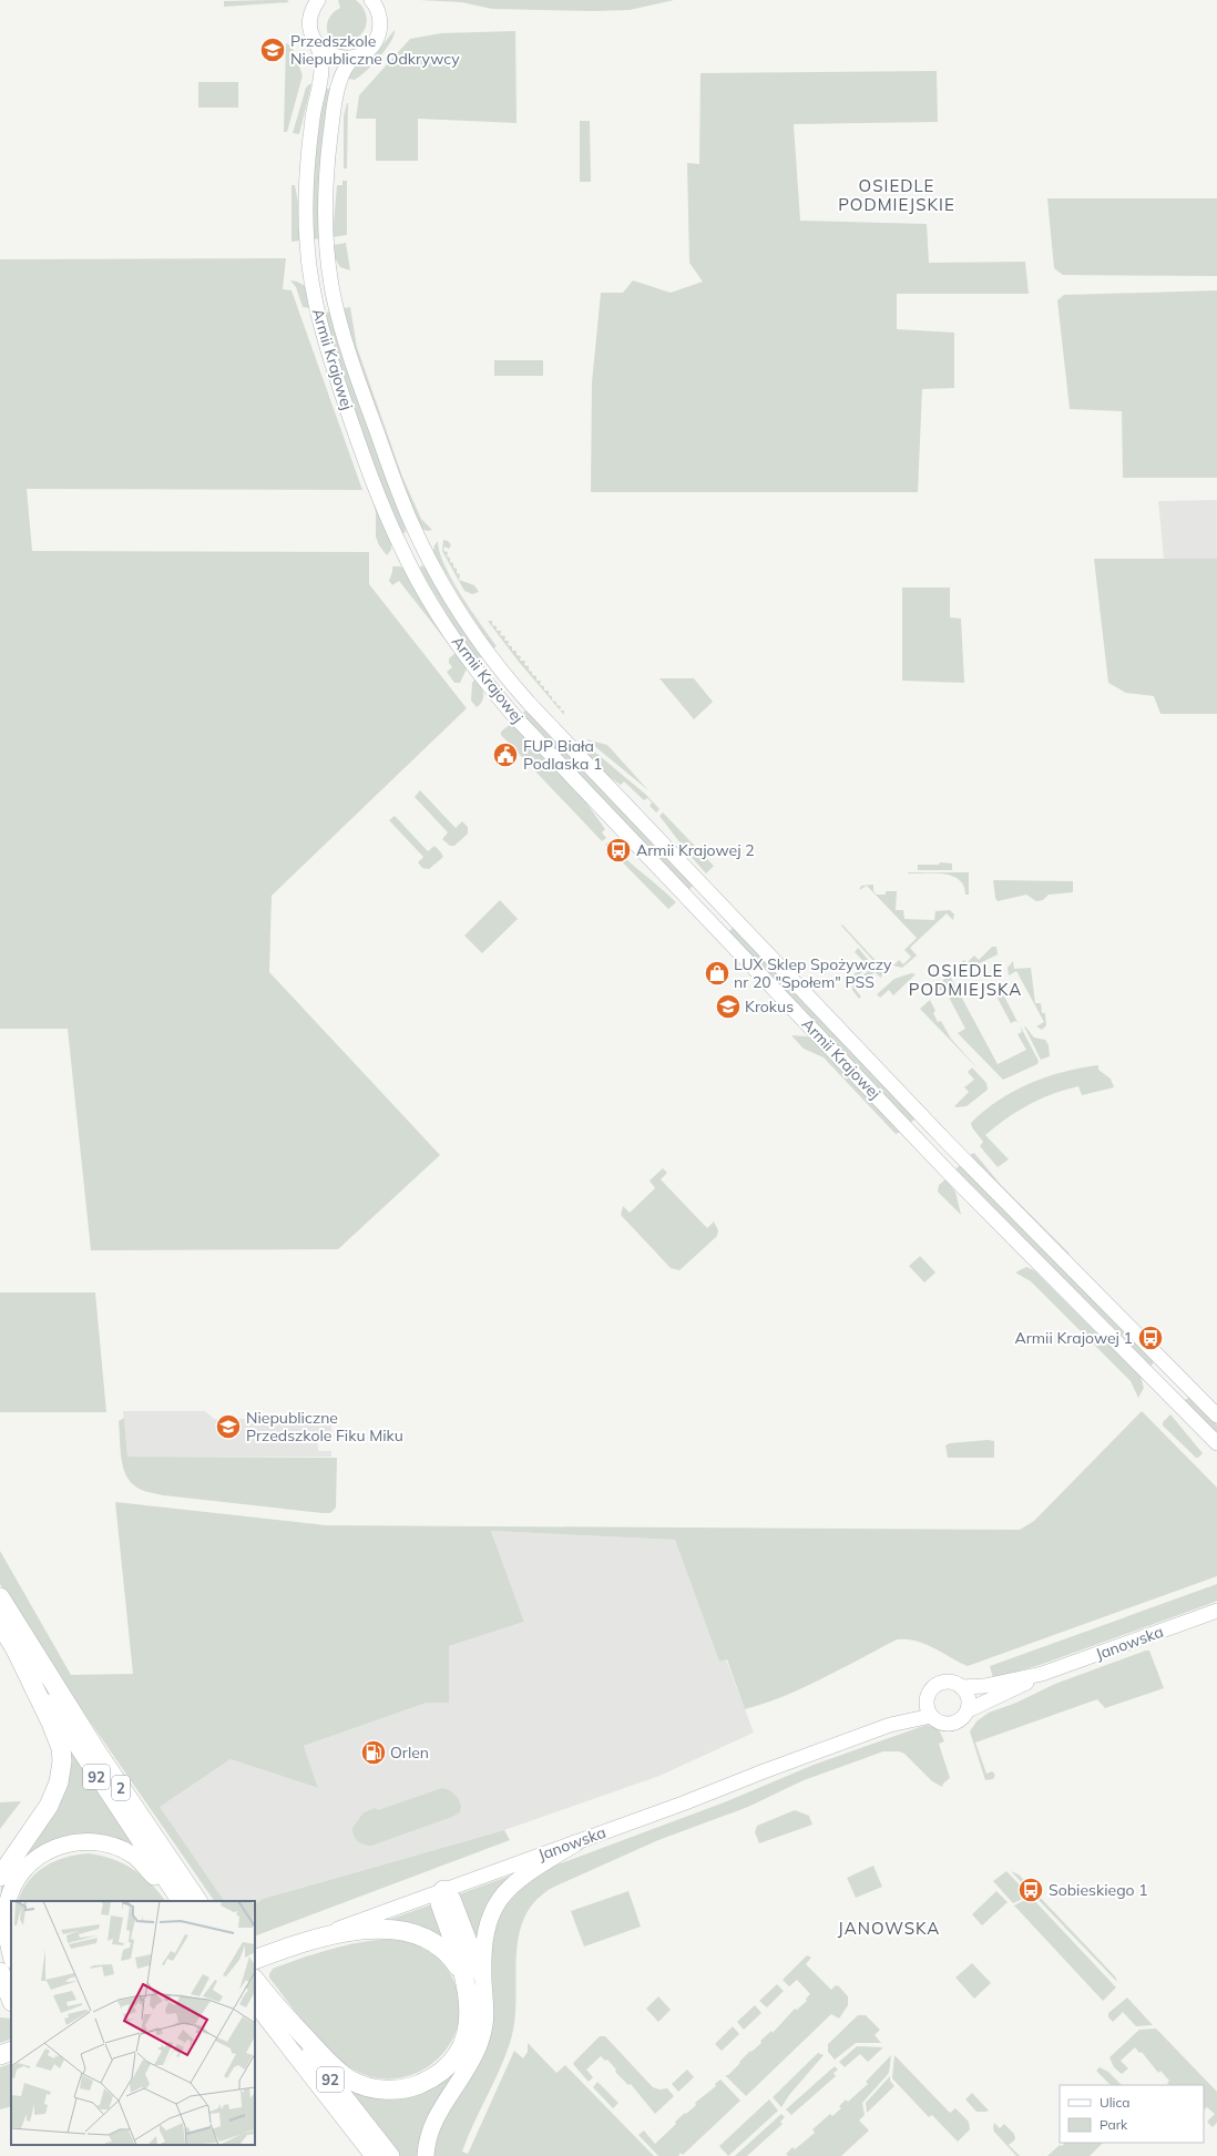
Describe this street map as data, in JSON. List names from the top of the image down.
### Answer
{
  "streets": {
    "highway": ["Janowska", "2"],
    "main road": ["92"],
    "street": ["Armii Krajowej"]
  },
  "districts": ["OSIEDLE PODMIEJSKIE", "OSIEDLE PODMIEJSKA", "JANOWSKA"],
  "places": {
    "school or university": ["Przedszkole Niepubliczne Odkrywcy", "Krokus", "Niepubliczne Przedszkole Fiku Miku"],
    "public building": ["FUP Biała Podlaska 1"],
    "bus stop": ["Armii Krajowej 2", "Armii Krajowej 1", "Sobieskiego 1"],
    "shop": ["LUX Sklep Spożywczy nr 20 \"Społem\" PSS"],
    "fuel station": ["Orlen"]
  },
  "legend": ["Ulica", "Park"]
}
